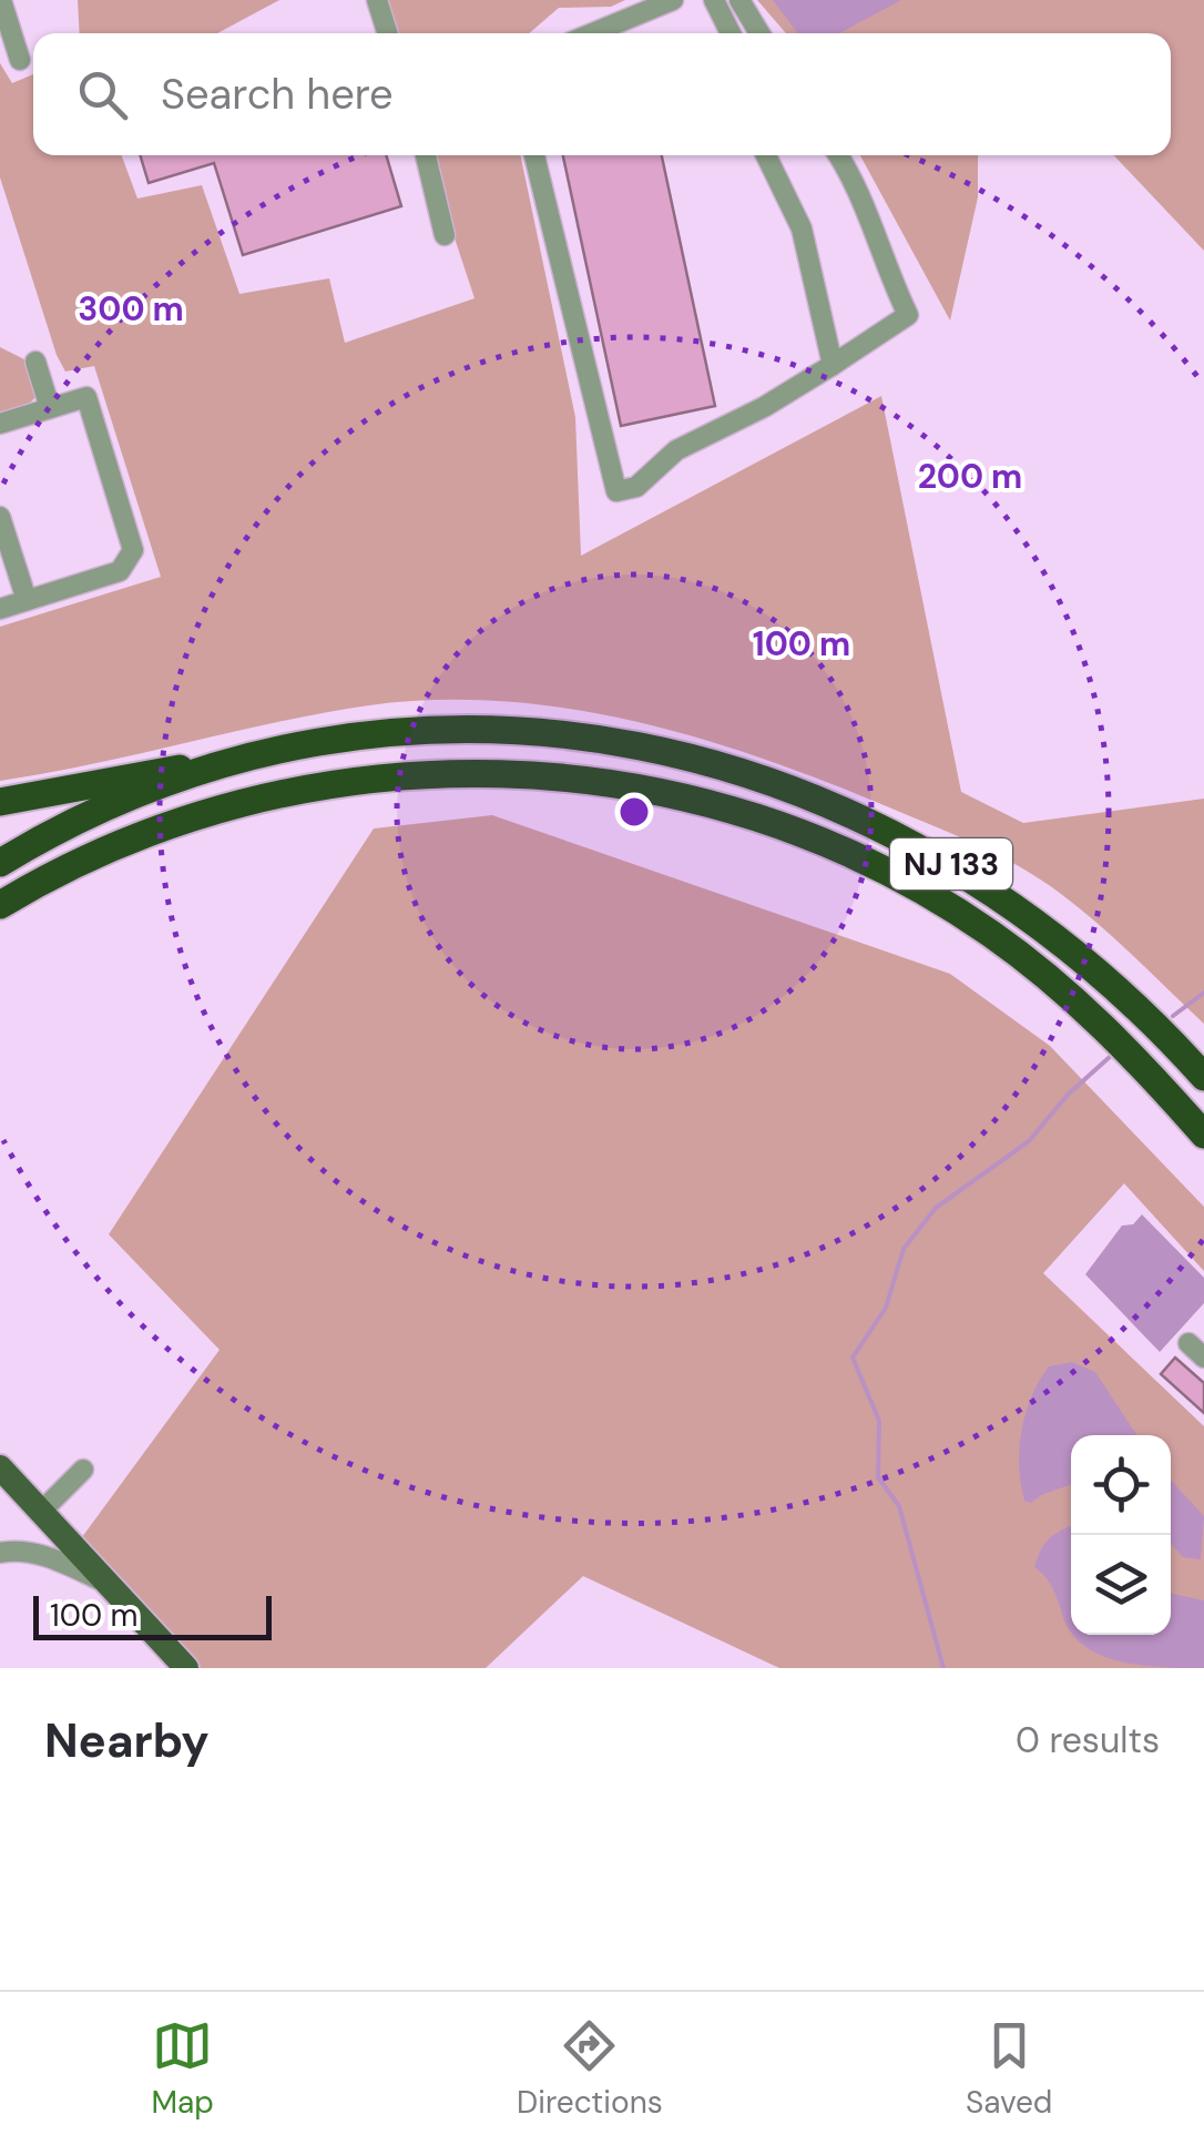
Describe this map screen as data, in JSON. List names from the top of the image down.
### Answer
{
  "streets": {
    "highway": ["NJ 133"]
  },
  "scale_bar": "100 m",
  "page": {
    "search": "Search here",
    "scale": "100 m",
    "heading": ["Nearby", "0 results"],
    "nav": ["Map", "Directions", "Saved"]
  },
  "rings": ["300 m", "200 m", "100 m"]
}
